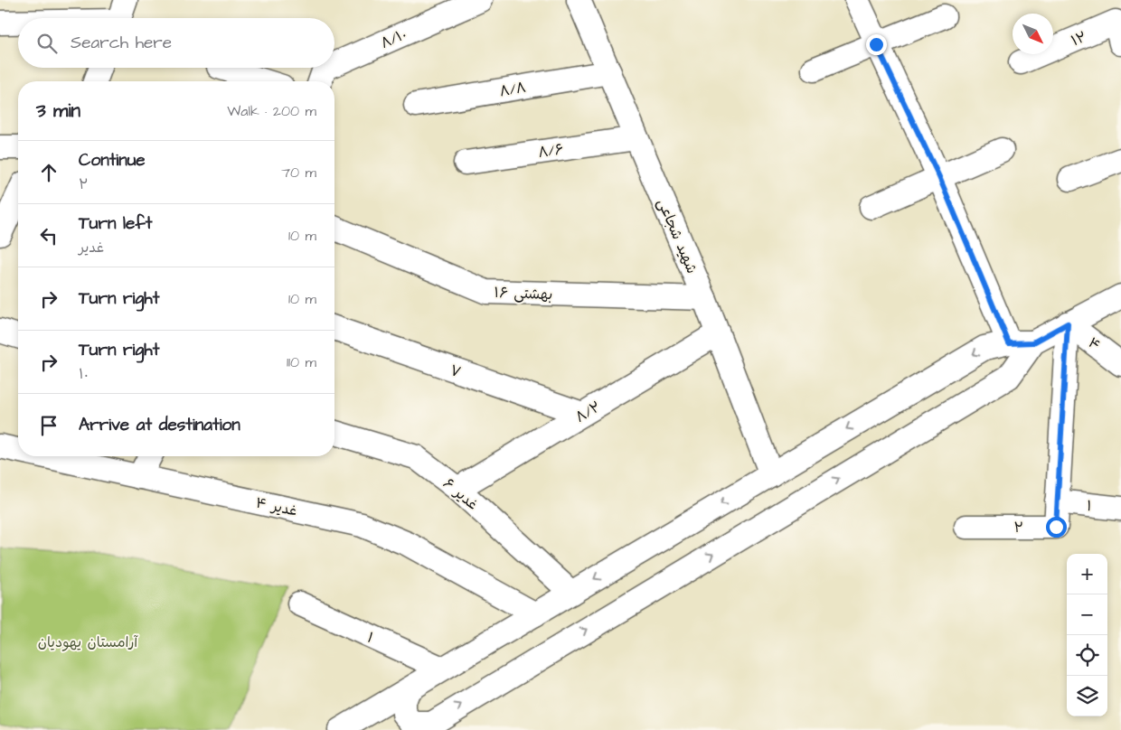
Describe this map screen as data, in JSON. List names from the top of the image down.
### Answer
{
  "streets": {
    "street": [
      "۸/۱۰",
      "۱۲",
      "۸/۸",
      "۸/۶",
      "شهید شجاعی",
      "۱۶ بهشتی",
      "۴",
      "۷",
      "۸/۲",
      "غدیر ۶",
      "۱",
      "غدیر ۴",
      "۲"
    ]
  },
  "crossings": [
    ["۸/۸", "شهید شجاعی"],
    ["۸/۶", "شهید شجاعی"],
    ["شهید شجاعی", "۱۶ بهشتی"],
    ["شهید شجاعی", "۸/۲"],
    ["۴", "۲"],
    ["۷", "۸/۲"],
    ["۸/۲", "غدیر ۶"],
    ["۱", "۲"]
  ],
  "parks": ["آرامستان یهودیان"],
  "north": "bottom right",
  "page": {
    "search": "Search here",
    "heading": ["3 min", "Walk · 200 m"],
    "list": [
      ["Continue", "۲", "70 m"],
      ["Turn left", "غدیر", "10 m"],
      ["Turn right", "10 m"],
      ["Turn right", "۱۰", "110 m"],
      "Arrive at destination"
    ],
    "map_buttons": ["+", "−"]
  }
}
